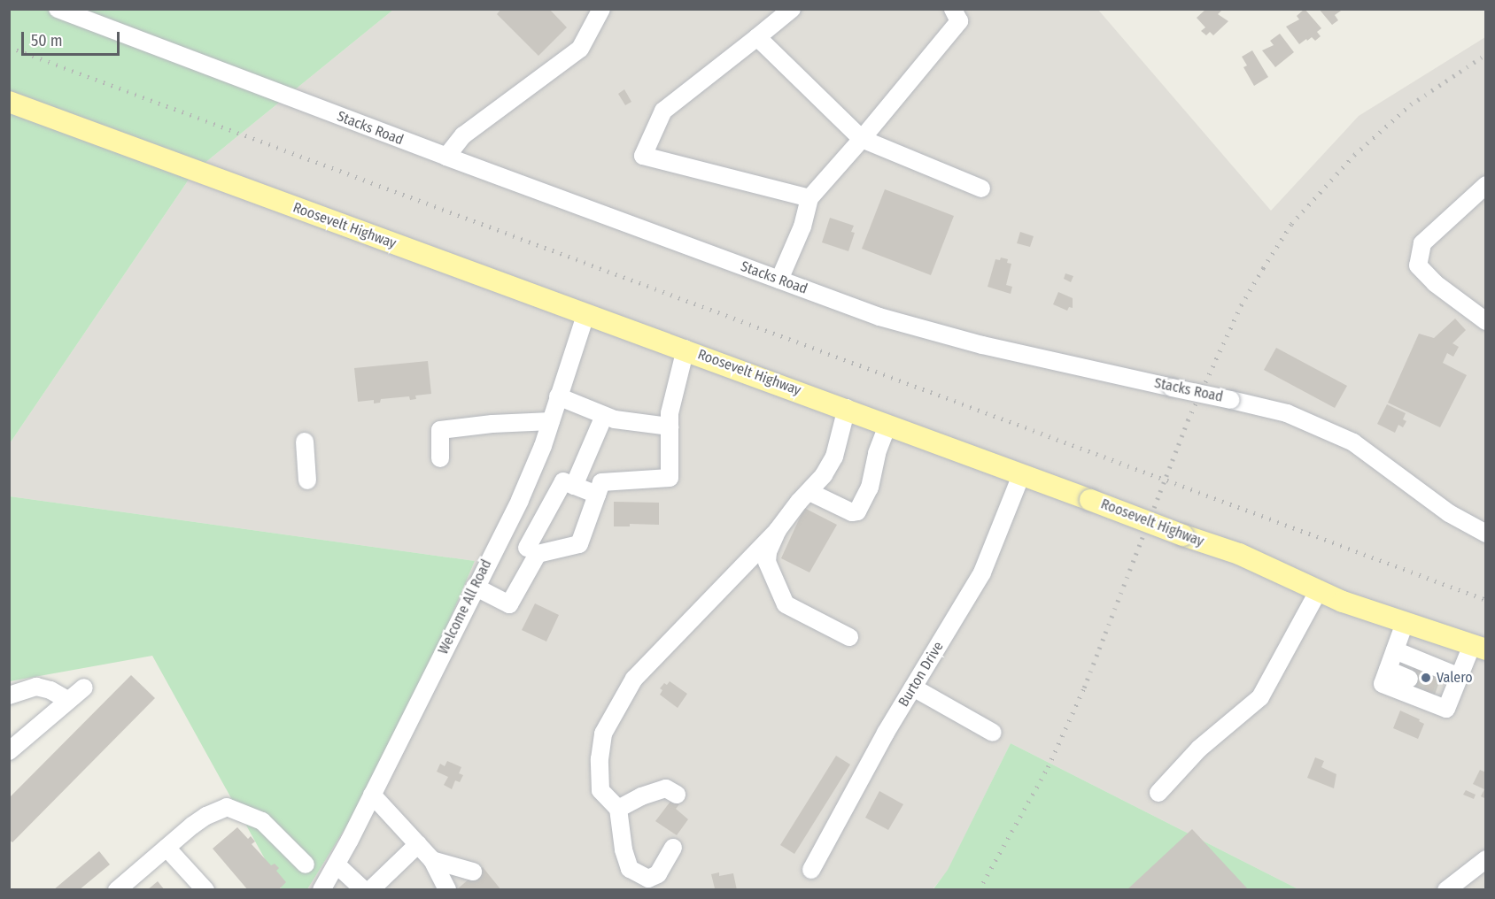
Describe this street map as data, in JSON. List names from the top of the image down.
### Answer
{
  "streets": {
    "main road": ["Roosevelt Highway"],
    "street": ["Stacks Road", "Welcome All Road", "Burton Drive"]
  },
  "crossings": [
    ["Roosevelt Highway", "Welcome All Road"],
    ["Roosevelt Highway", "Burton Drive"]
  ],
  "places": ["Valero"],
  "scale_bar": "50 m"
}
